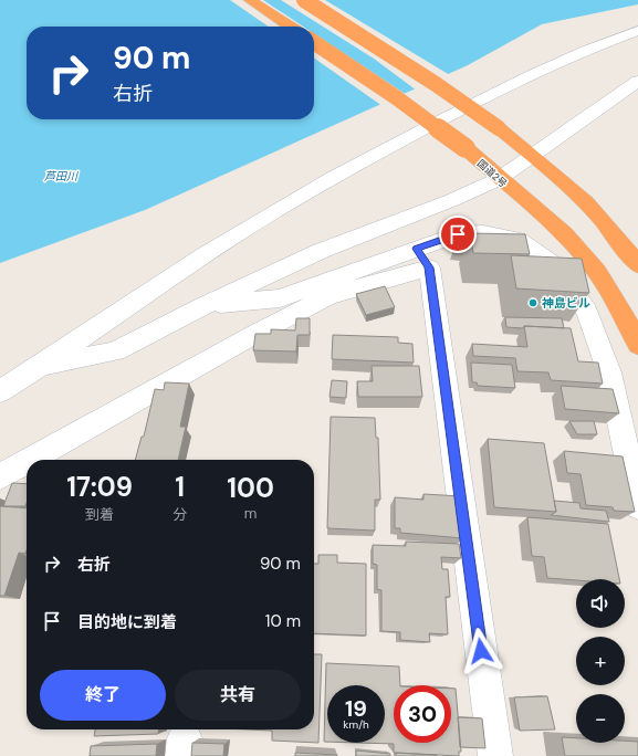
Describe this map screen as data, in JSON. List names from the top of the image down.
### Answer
{
  "streets": {
    "highway": ["国道2号"]
  },
  "water": ["芦田川"],
  "places": ["神島ビル"],
  "page": {
    "turn": ["90 m", "右折"],
    "eta": [
      "17:09",
      "到着",
      "1",
      "分",
      "100",
      "m"
    ],
    "list": [
      {
        "name": "右折",
        "value": "90 m"
      },
      {
        "name": "目的地に到着",
        "value": "10 m"
      }
    ],
    "map_buttons": ["+", "−"],
    "buttons": ["終了", "共有"],
    "speed": "19 km/h",
    "limit": "30"
  }
}
